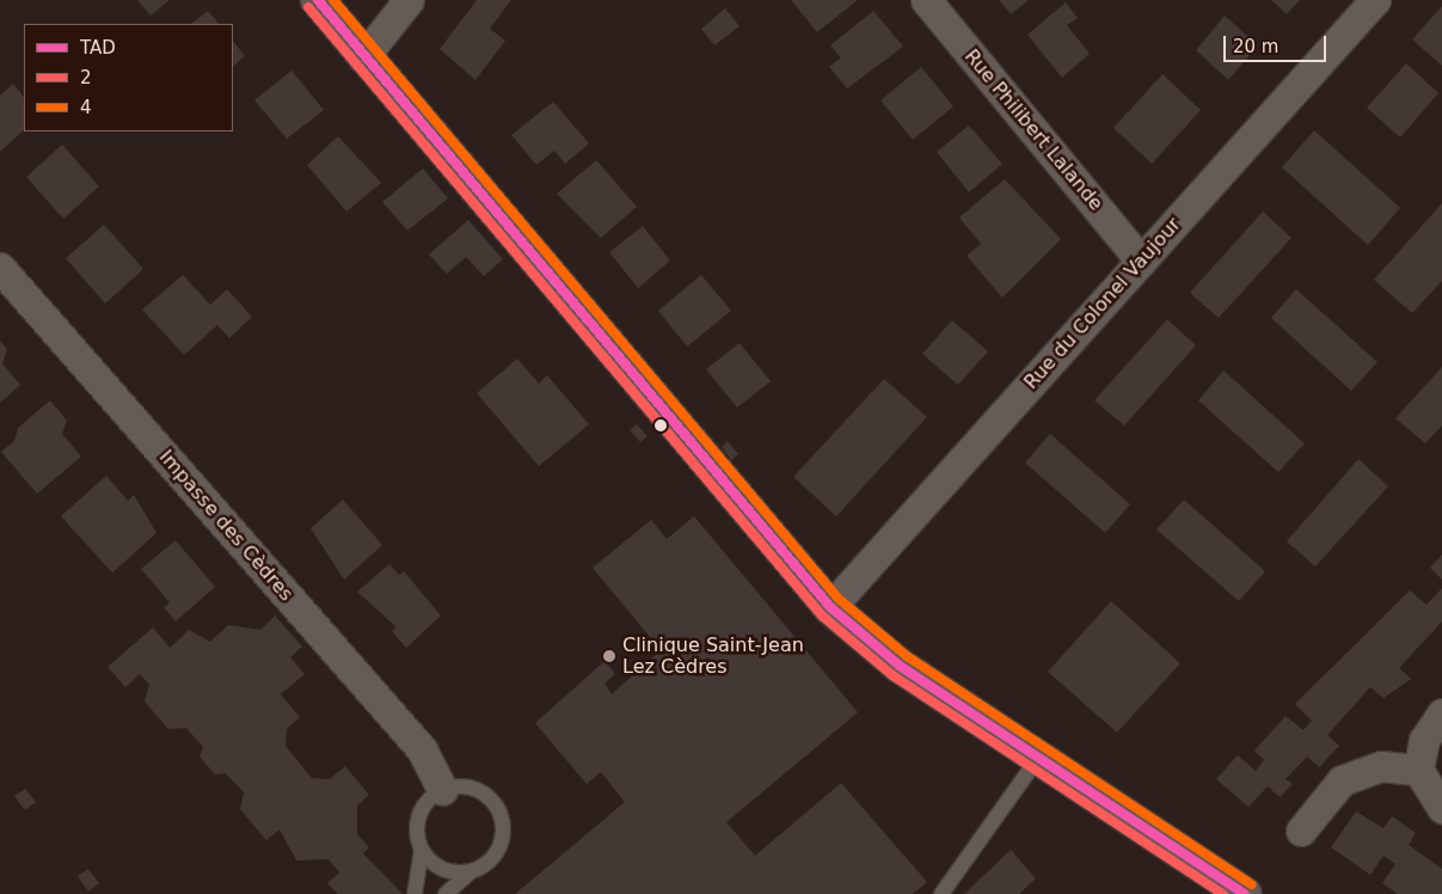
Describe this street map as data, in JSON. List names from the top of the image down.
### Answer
{
  "streets": {
    "street": ["Rue Philibert Lalande", "Rue du Colonel Vaujour", "Impasse des Cèdres"]
  },
  "crossings": [
    ["Rue Philibert Lalande", "Rue du Colonel Vaujour"]
  ],
  "places": ["Clinique Saint-Jean Lez Cèdres"],
  "lines": ["transit line TAD", "transit line 4", "transit line 2"],
  "legend": ["TAD", "2", "4"],
  "scale_bar": "20 m"
}
